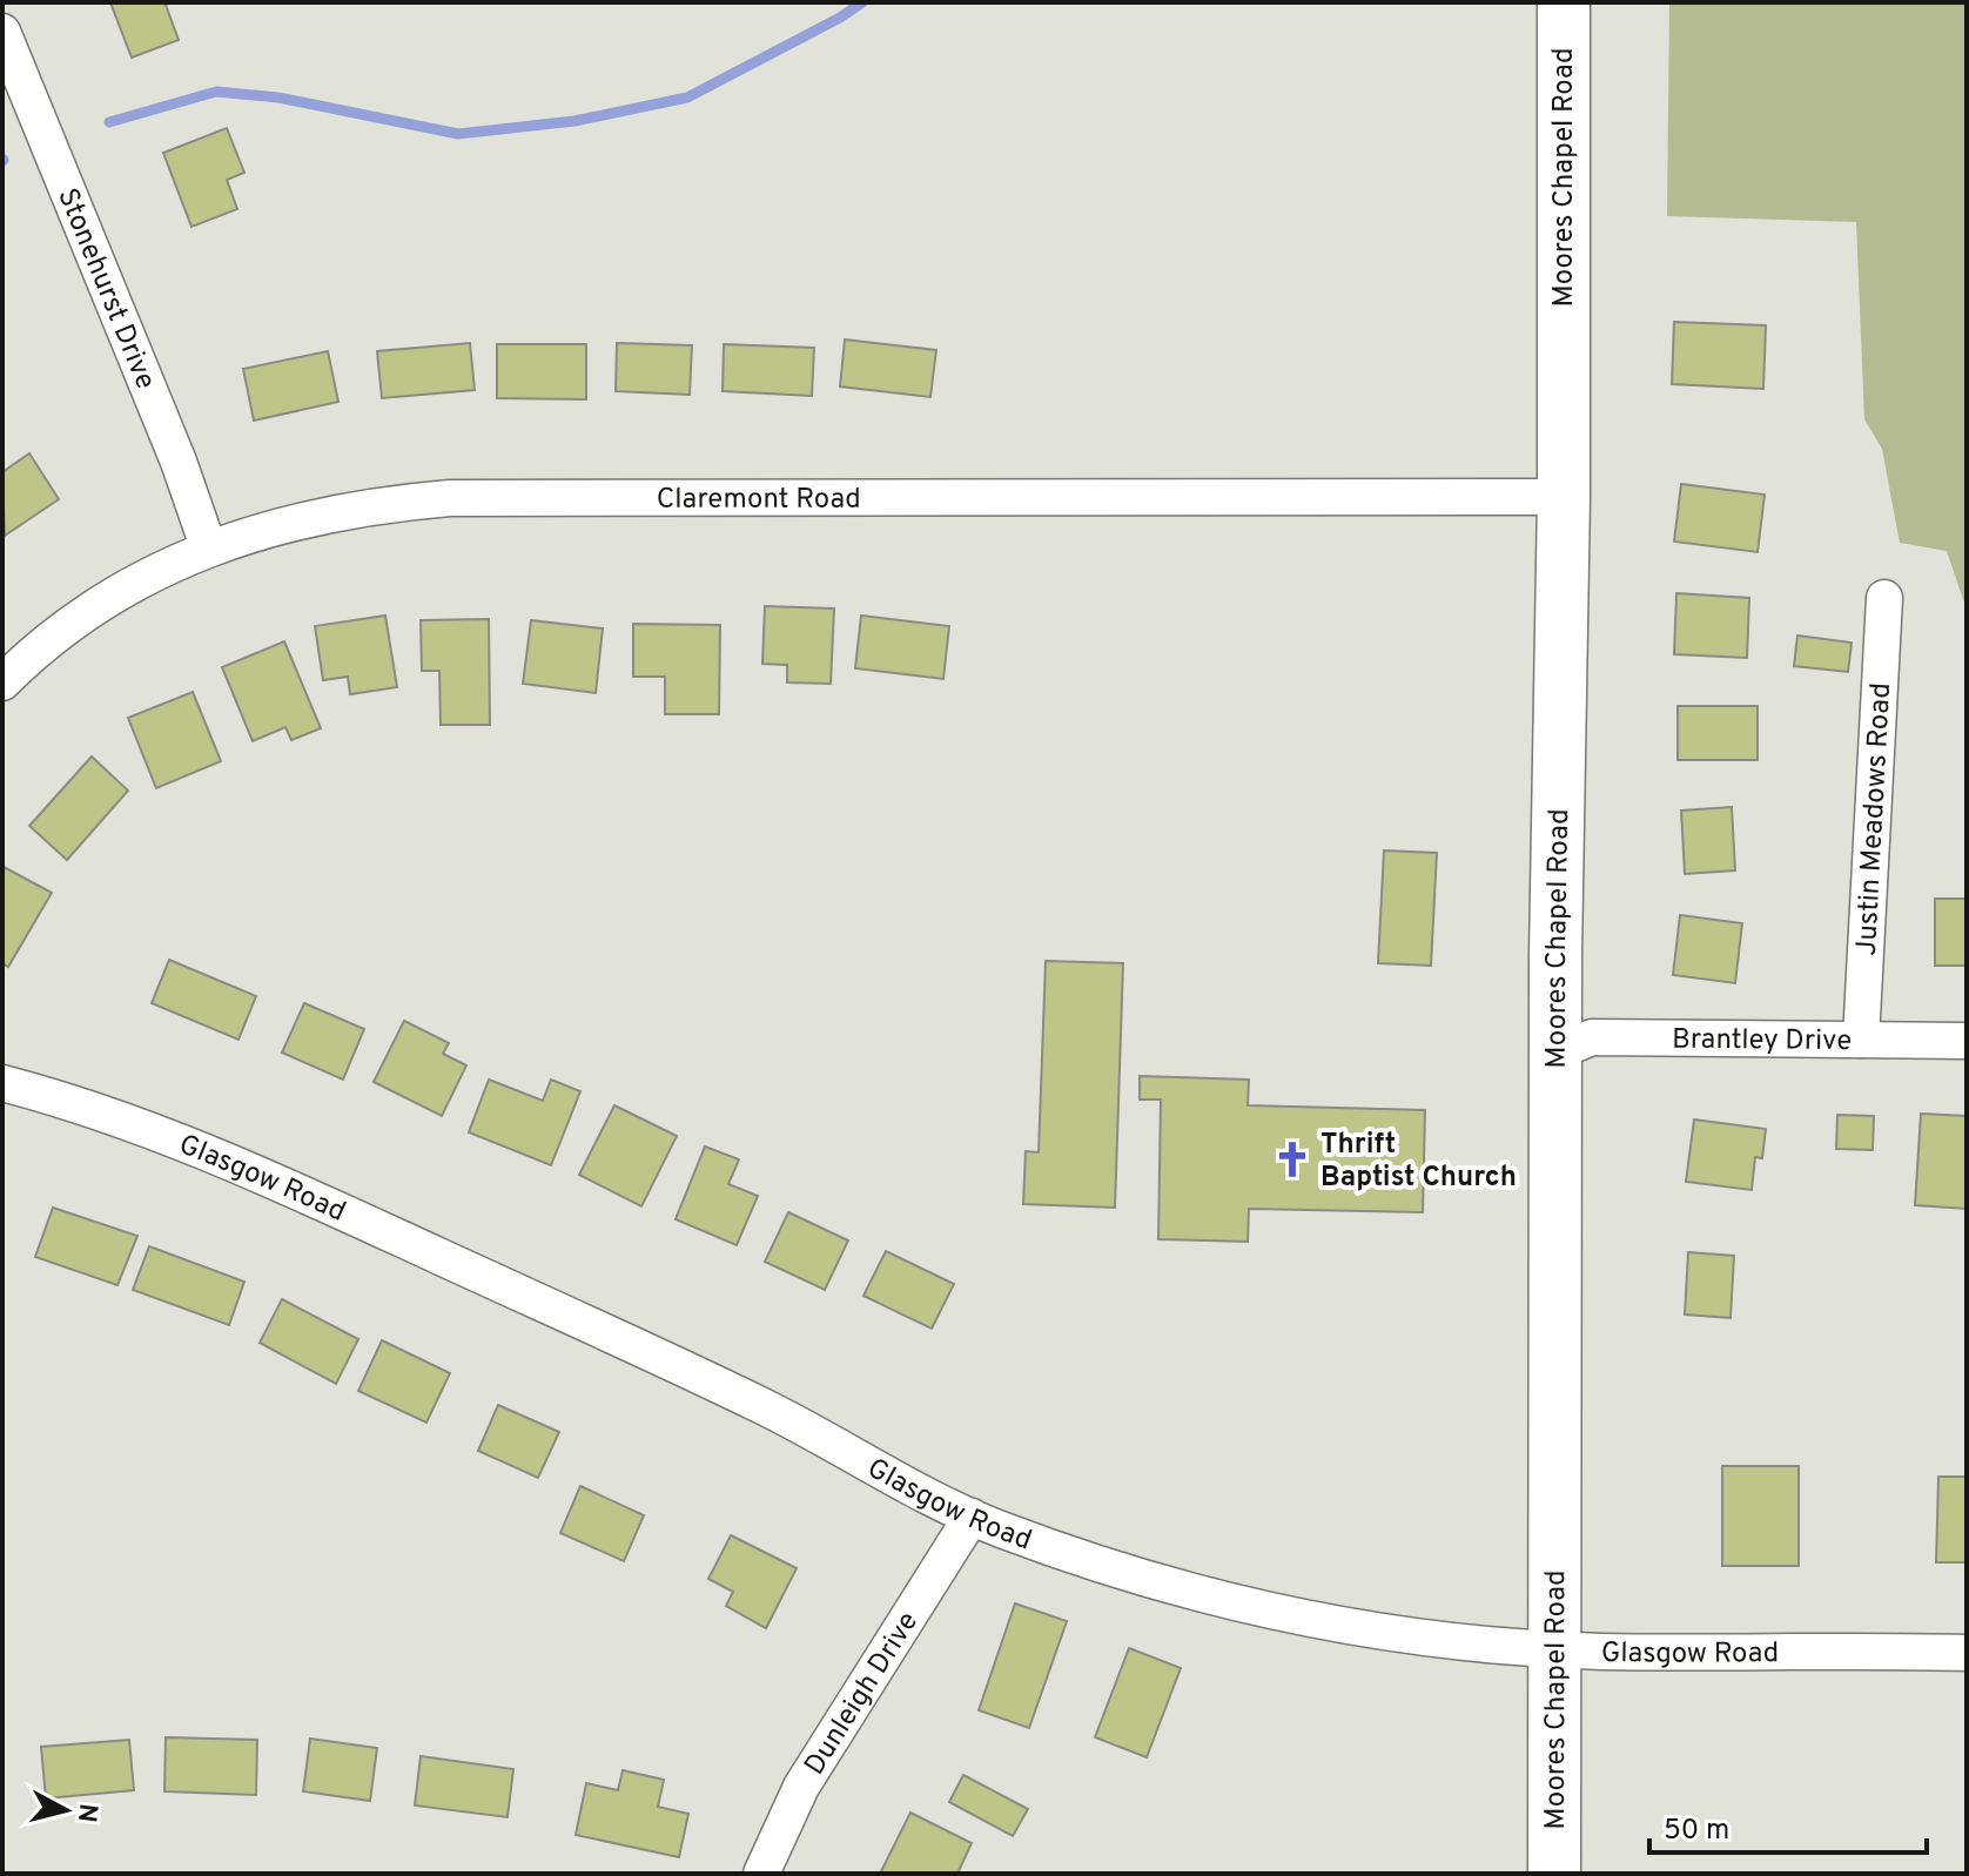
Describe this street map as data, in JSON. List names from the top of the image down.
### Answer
{
  "streets": {
    "main road": ["Moores Chapel Road"],
    "street": [
      "Stonehurst Drive",
      "Claremont Road",
      "Justin Meadows Road",
      "Brantley Drive",
      "Glasgow Road",
      "Dunleigh Drive"
    ]
  },
  "crossings": [
    ["Moores Chapel Road", "Claremont Road"],
    ["Moores Chapel Road", "Brantley Drive"],
    ["Moores Chapel Road", "Glasgow Road"],
    ["Stonehurst Drive", "Claremont Road"],
    ["Justin Meadows Road", "Brantley Drive"],
    ["Glasgow Road", "Dunleigh Drive"]
  ],
  "places": {
    "church": ["Thrift Baptist Church"]
  },
  "scale_bar": "50 m",
  "north": "right"
}
